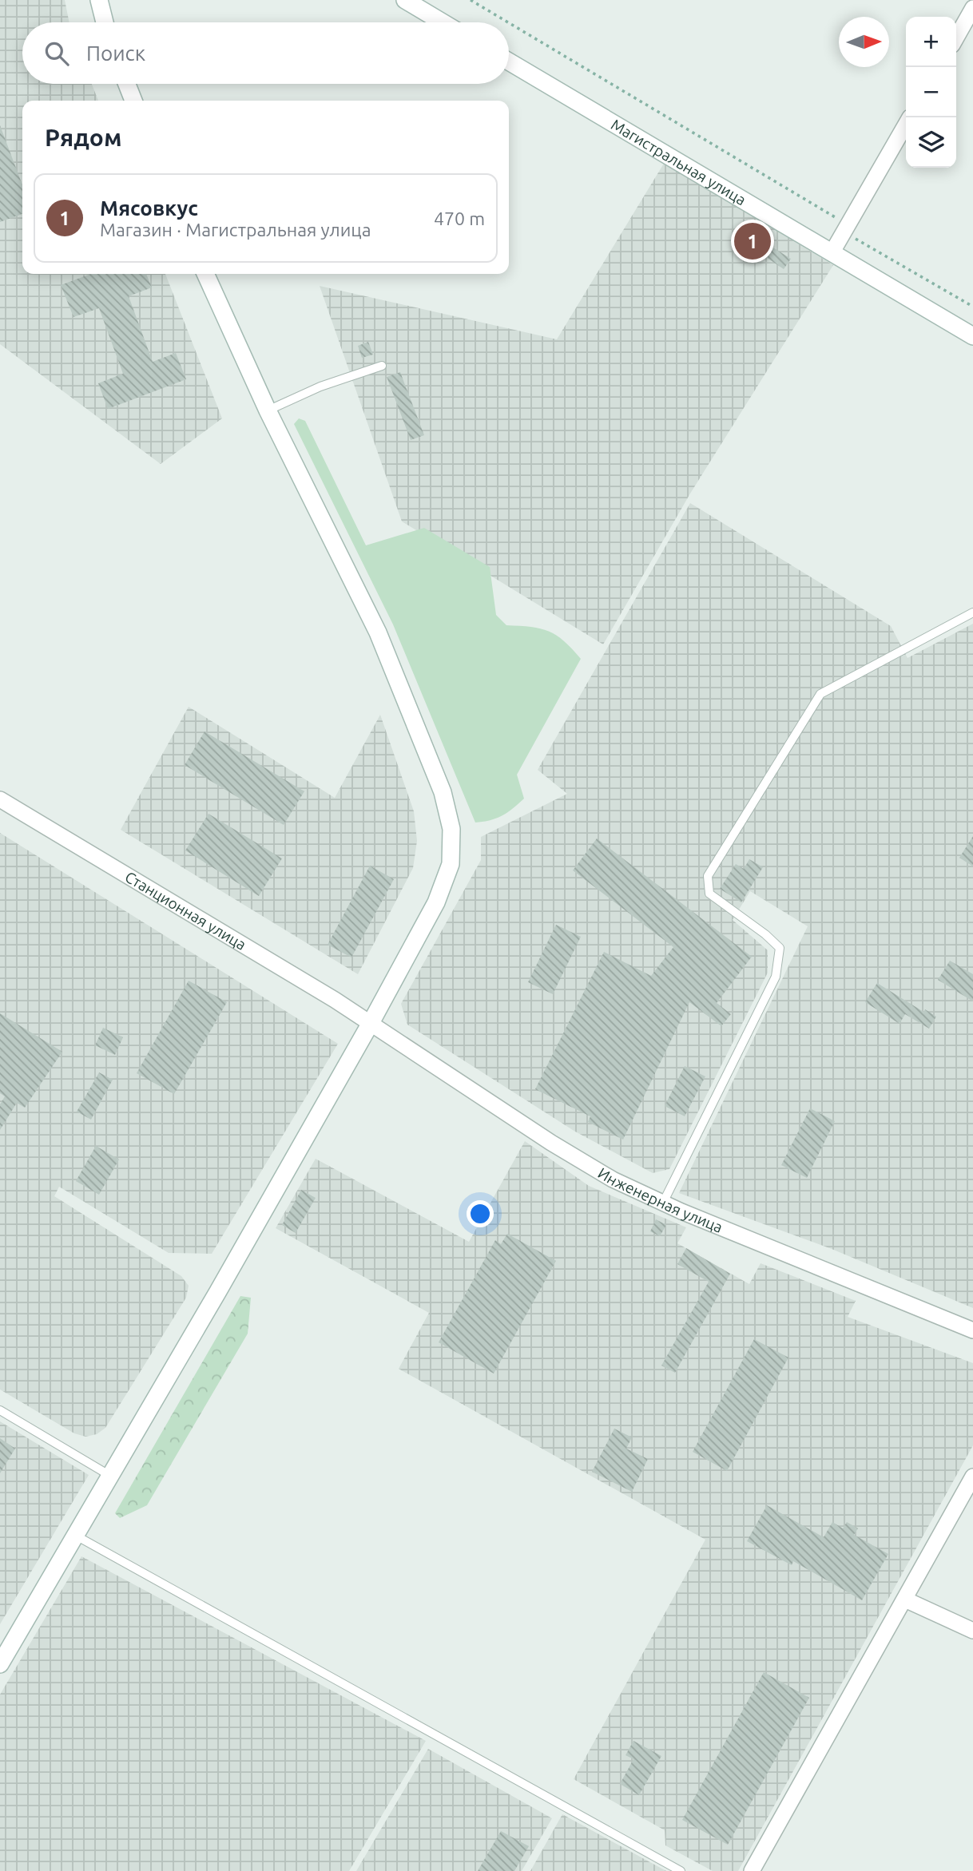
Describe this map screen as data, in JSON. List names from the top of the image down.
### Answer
{
  "streets": {
    "street": ["Магистральная улица", "Станционная улица", "Инженерная улица"]
  },
  "crossings": [
    ["Станционная улица", "Инженерная улица"]
  ],
  "north": "right",
  "page": {
    "map_buttons": ["+", "−"],
    "search": "Поиск",
    "heading": "Рядом",
    "list": [
      {
        "mark": "1",
        "name": "Мясовкус",
        "note": "Магазин · Магистральная улица",
        "value": "470 m"
      }
    ],
    "pins": "1"
  }
}
